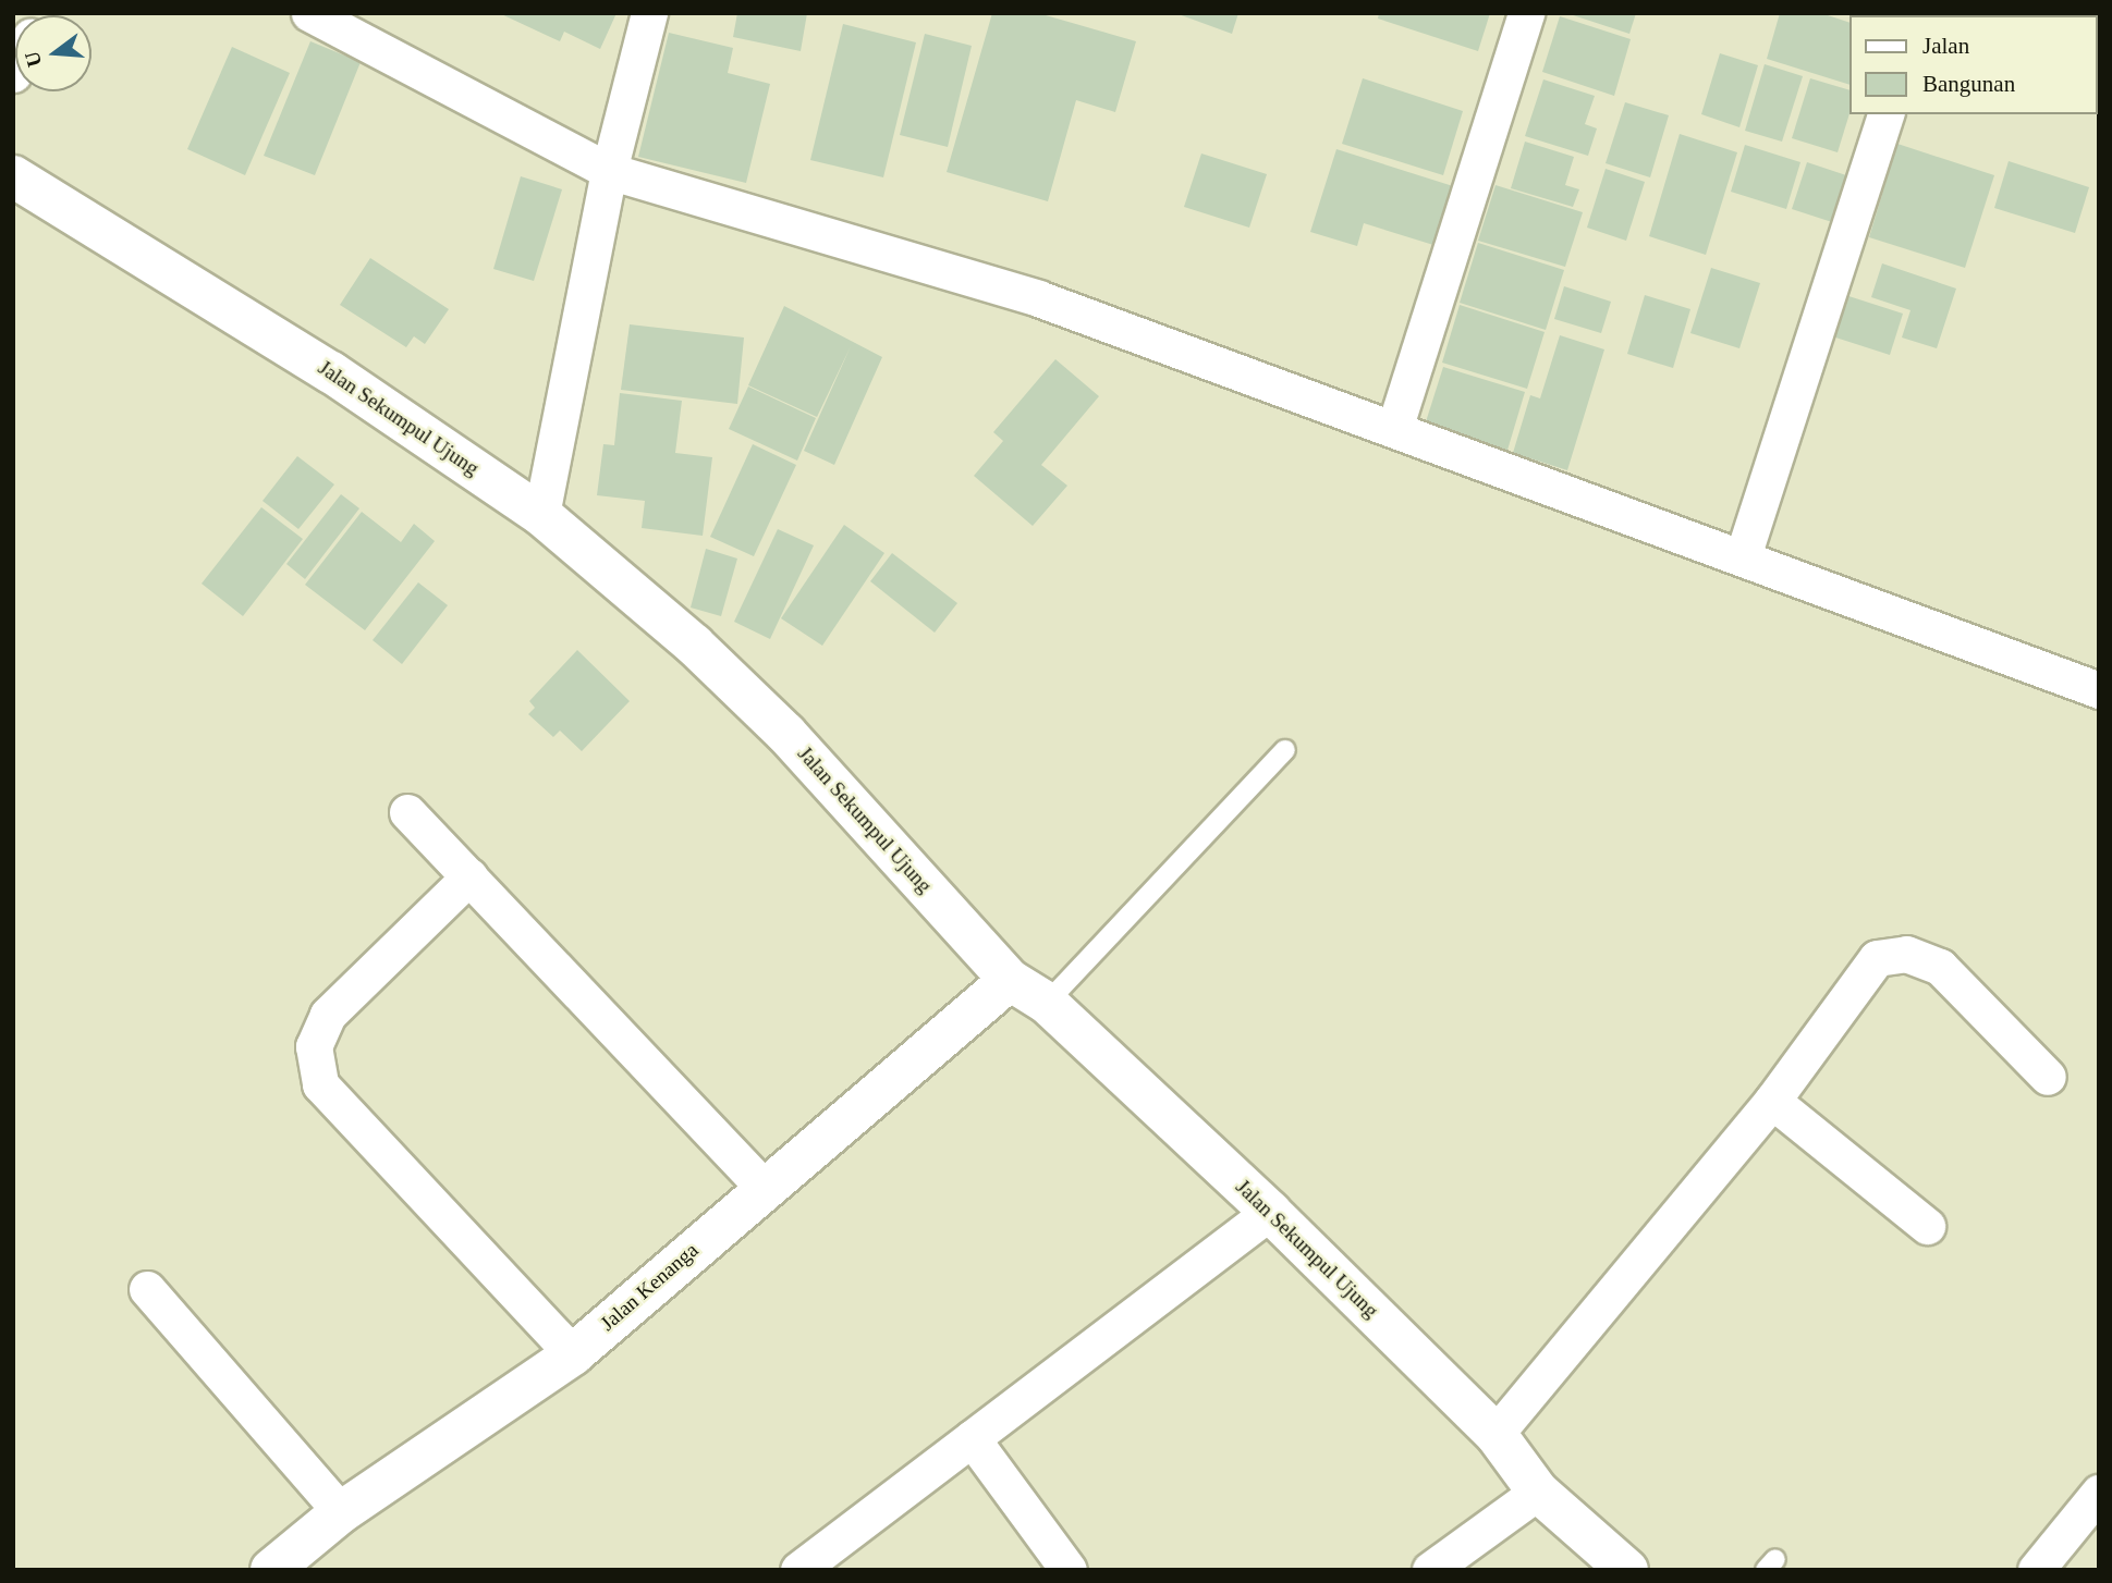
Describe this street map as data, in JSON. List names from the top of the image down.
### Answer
{
  "streets": {
    "main road": ["Jalan Sekumpul Ujung", "Jalan Kenanga"]
  },
  "crossings": [
    ["Jalan Sekumpul Ujung", "Jalan Kenanga"]
  ],
  "legend": ["Jalan", "Bangunan"],
  "north": "left"
}
